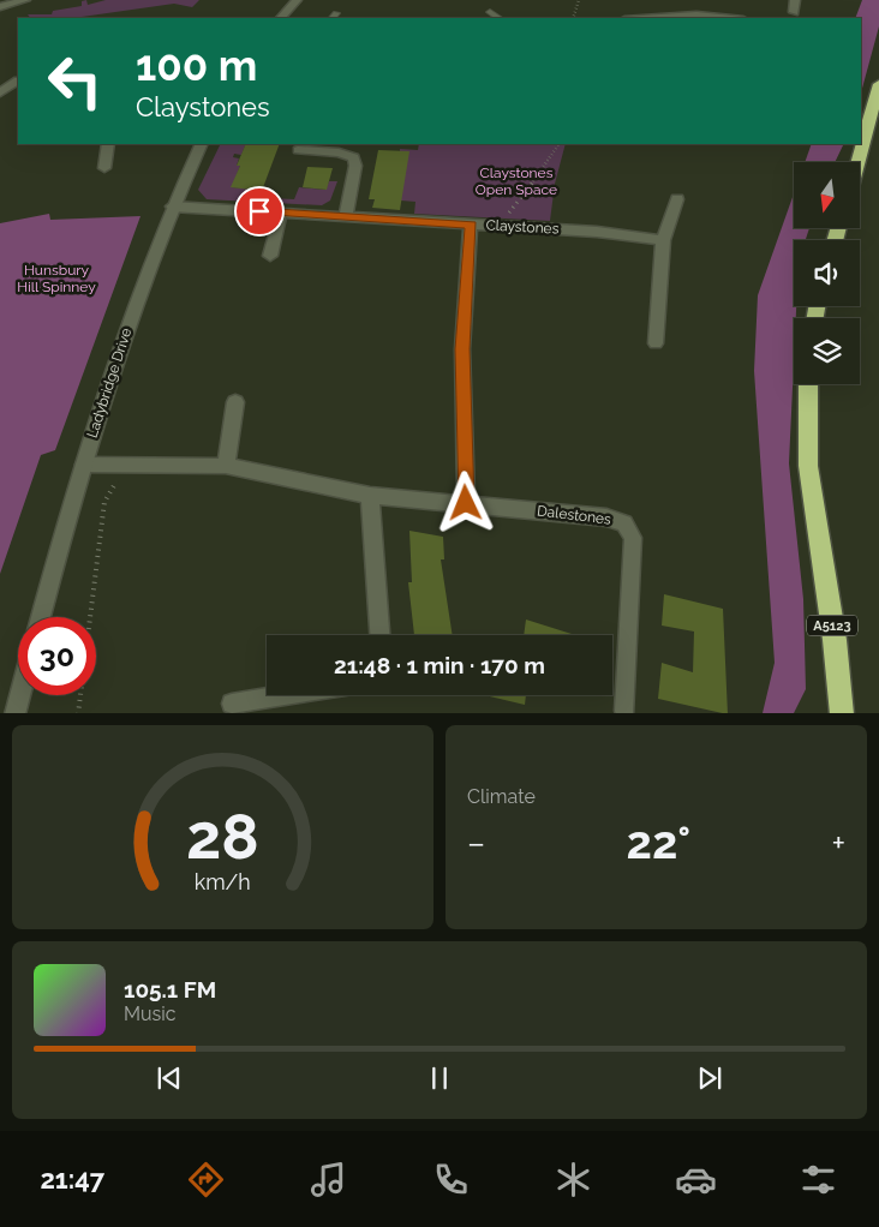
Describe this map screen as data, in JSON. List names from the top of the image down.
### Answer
{
  "streets": {
    "highway": ["A5123"],
    "street": ["Claystones", "Ladybridge Drive", "Dalestones"]
  },
  "crossings": [
    ["Claystones", "Ladybridge Drive"],
    ["Ladybridge Drive", "Dalestones"]
  ],
  "parks": ["Claystones Open Space", "Hunsbury Hill Spinney"],
  "north": "bottom",
  "page": {
    "turn": ["100 m", "Claystones"],
    "limit": "30",
    "trip": "21:48 · 1 min · 170 m",
    "tile": "Climate",
    "heat": ["−", "22°", "+"],
    "song": ["105.1 FM", "Music"],
    "tabs": "21:47",
    "gauge": ["28", "km/h"]
  }
}
